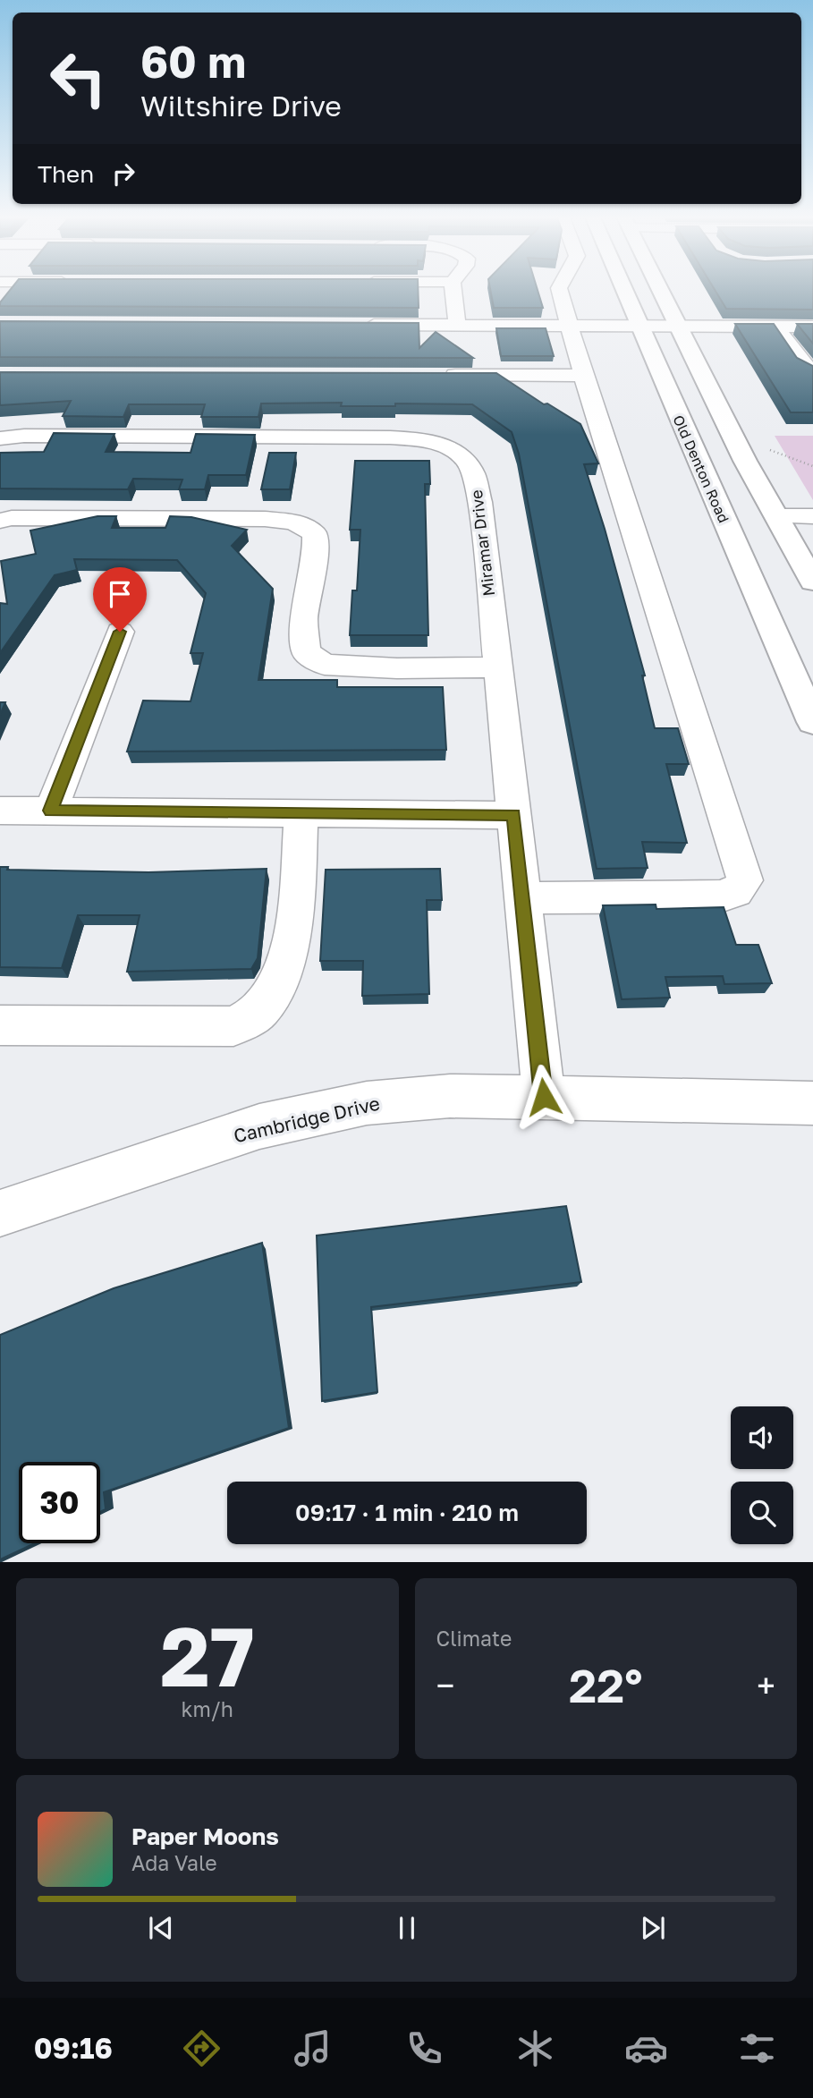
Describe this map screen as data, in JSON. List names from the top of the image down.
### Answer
{
  "streets": {
    "main road": ["Old Denton Road"],
    "street": ["Miramar Drive", "Cambridge Drive"]
  },
  "crossings": [
    ["Miramar Drive", "Cambridge Drive"]
  ],
  "page": {
    "turn": ["60 m", "Wiltshire Drive"],
    "then": "Then",
    "limit": "30",
    "trip": "09:17 · 1 min · 210 m",
    "tile": [
      ["27", "km/h"],
      "Climate"
    ],
    "heat": ["−", "22°", "+"],
    "song": ["Paper Moons", "Ada Vale"],
    "tabs": "09:16"
  }
}
